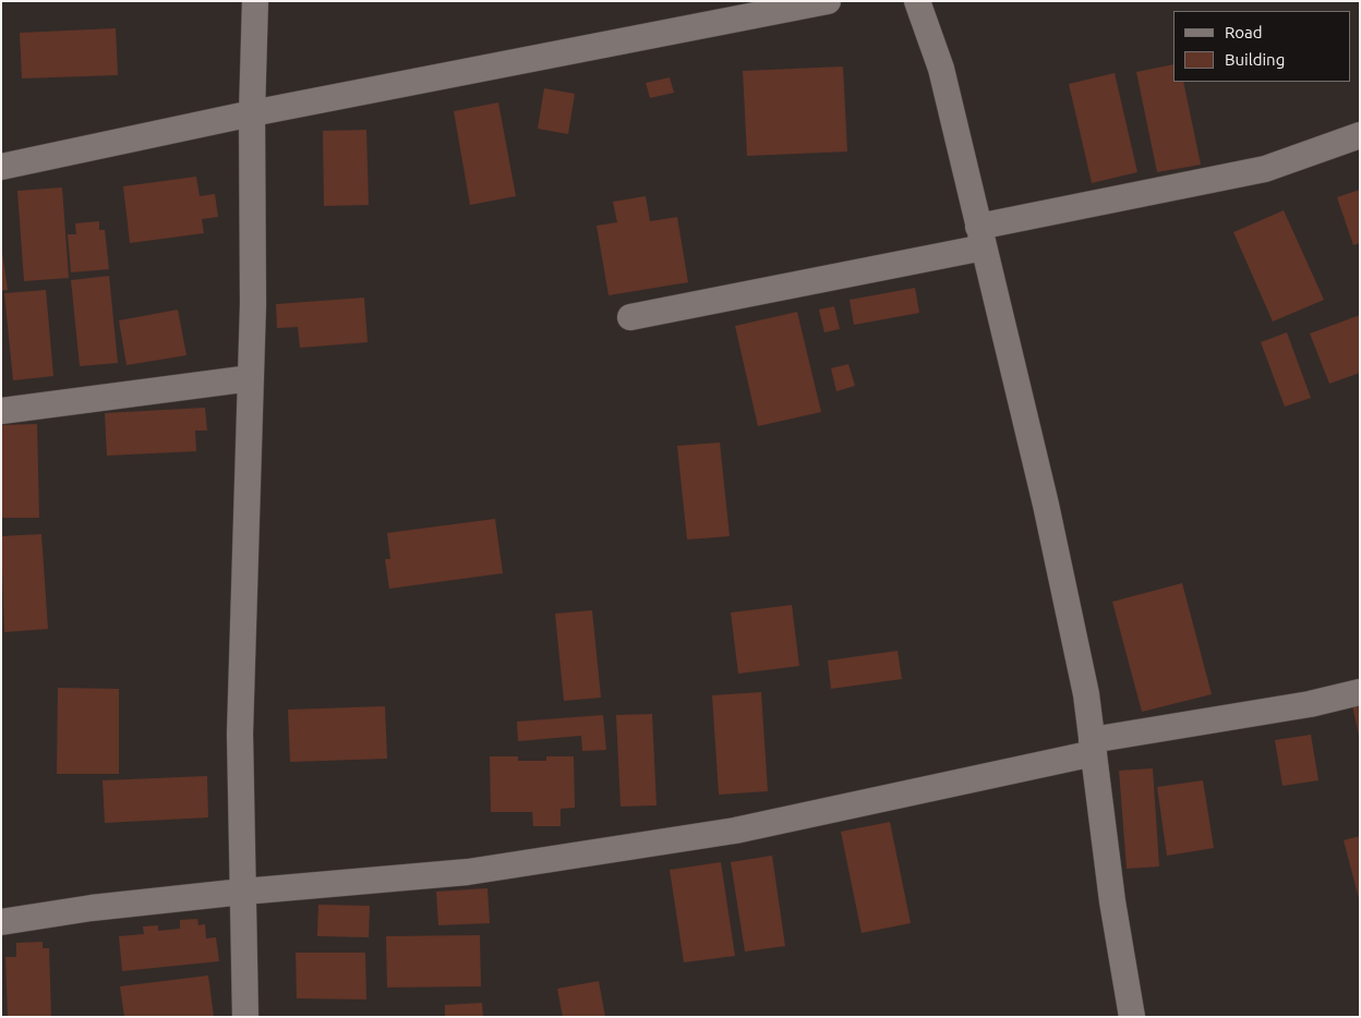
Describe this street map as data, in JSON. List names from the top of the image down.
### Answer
{
  "legend": ["Road", "Building"]
}
